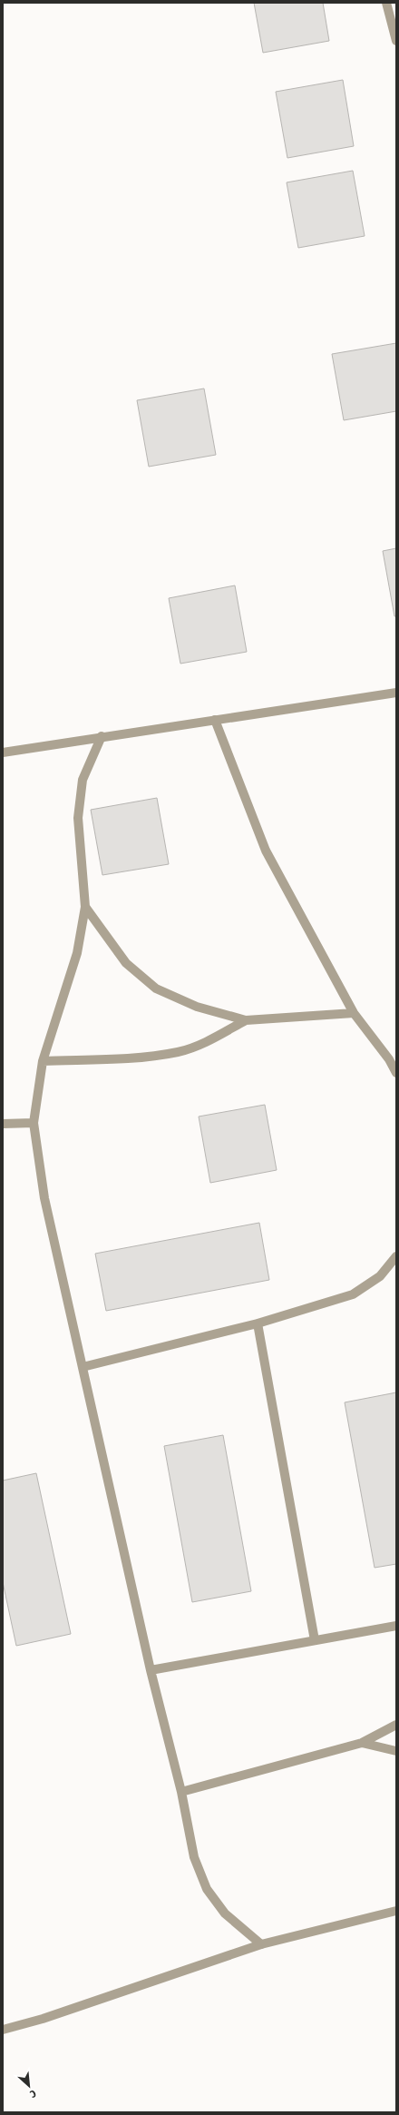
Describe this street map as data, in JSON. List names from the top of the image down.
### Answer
{
  "north": "bottom right"
}
